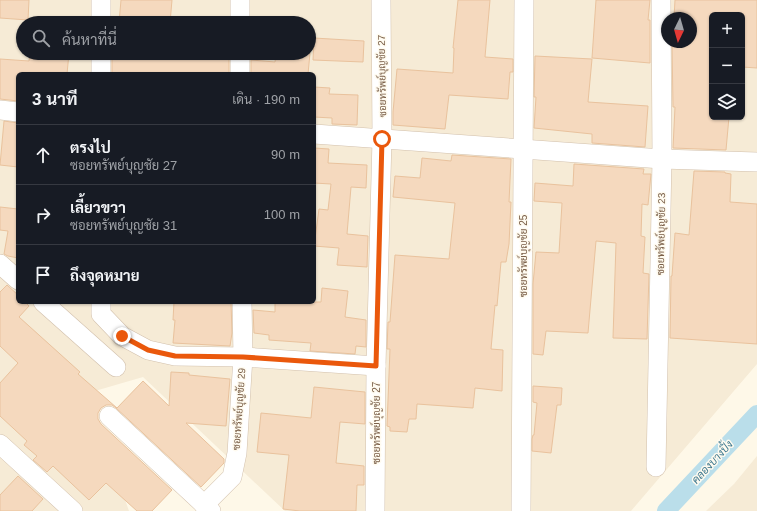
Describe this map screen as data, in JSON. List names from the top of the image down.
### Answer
{
  "streets": {
    "street": [
      "ซอยทรัพย์บุญชัย 27",
      "ซอยทรัพย์บุญชัย 23",
      "ซอยทรัพย์บุญชัย 25",
      "ซอยทรัพย์บุญชัย 29"
    ]
  },
  "water": ["คลองบางปิ้ง"],
  "north": "bottom",
  "page": {
    "map_buttons": ["+", "−"],
    "search": "ค้นหาที่นี่",
    "heading": ["3 นาที", "เดิน · 190 m"],
    "list": [
      ["ตรงไป", "ซอยทรัพย์บุญชัย 27", "90 m"],
      ["เลี้ยวขวา", "ซอยทรัพย์บุญชัย 31", "100 m"],
      "ถึงจุดหมาย"
    ]
  }
}
